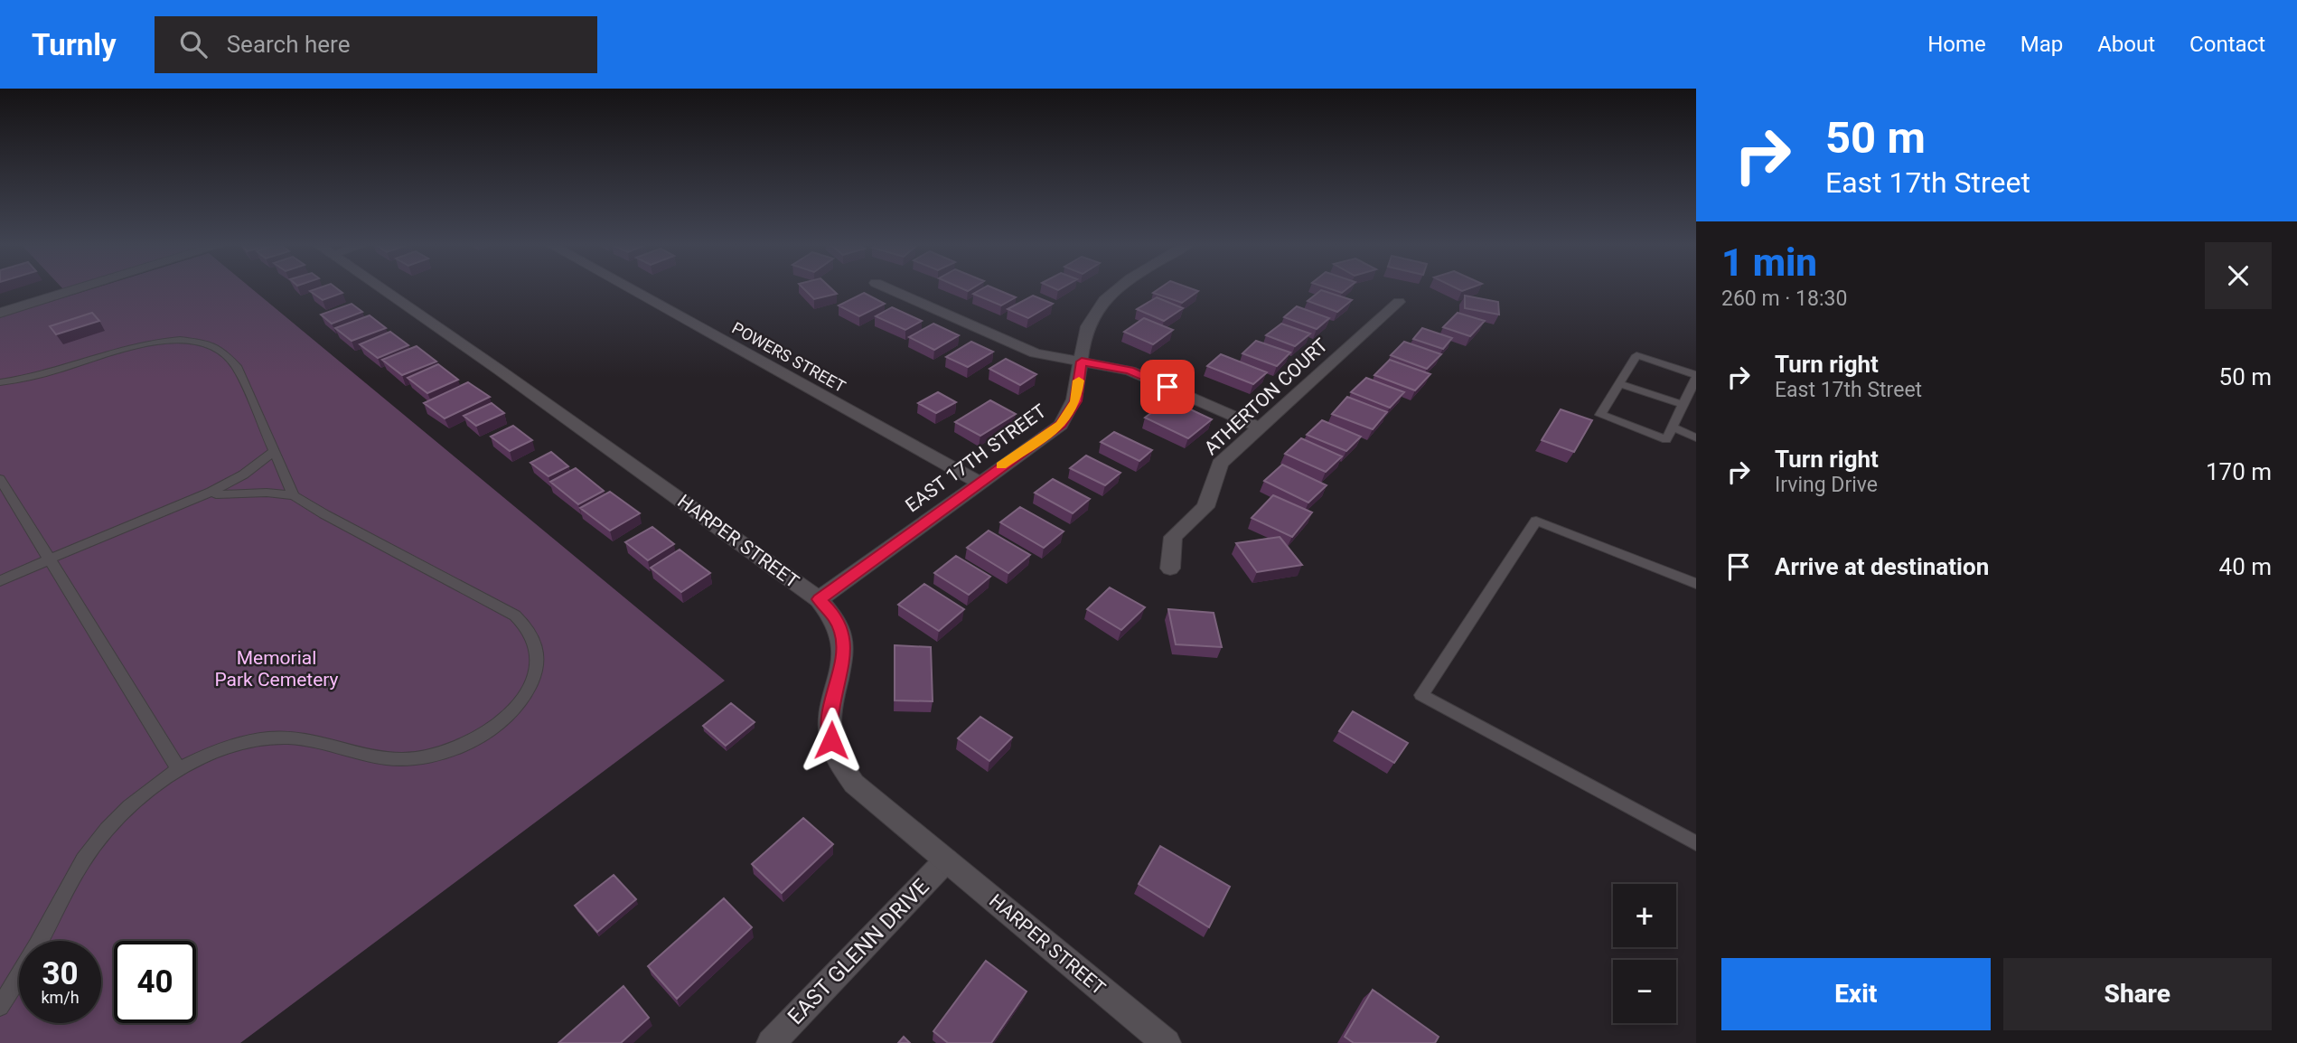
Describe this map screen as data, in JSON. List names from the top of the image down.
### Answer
{
  "streets": {
    "street": [
      "POWERS STREET",
      "ATHERTON COURT",
      "EAST 17TH STREET",
      "HARPER STREET",
      "EAST GLENN DRIVE"
    ]
  },
  "crossings": [
    ["POWERS STREET", "EAST 17TH STREET"],
    ["EAST 17TH STREET", "HARPER STREET"],
    ["HARPER STREET", "EAST GLENN DRIVE"]
  ],
  "parks": ["Memorial Park Cemetery"],
  "page": {
    "header": "Turnly",
    "search": "Search here",
    "nav": [
      "Home",
      "Map",
      "About",
      "Contact"
    ],
    "turn": ["50 m", "East 17th Street"],
    "heading": ["1 min", "260 m · 18:30"],
    "list": [
      {
        "name": "Turn right",
        "note": "East 17th Street",
        "value": "50 m"
      },
      {
        "name": "Turn right",
        "note": "Irving Drive",
        "value": "170 m"
      },
      {
        "name": "Arrive at destination",
        "value": "40 m"
      }
    ],
    "map_buttons": ["+", "−"],
    "speed": "30 km/h",
    "limit": "40",
    "buttons": ["Exit", "Share"]
  }
}
